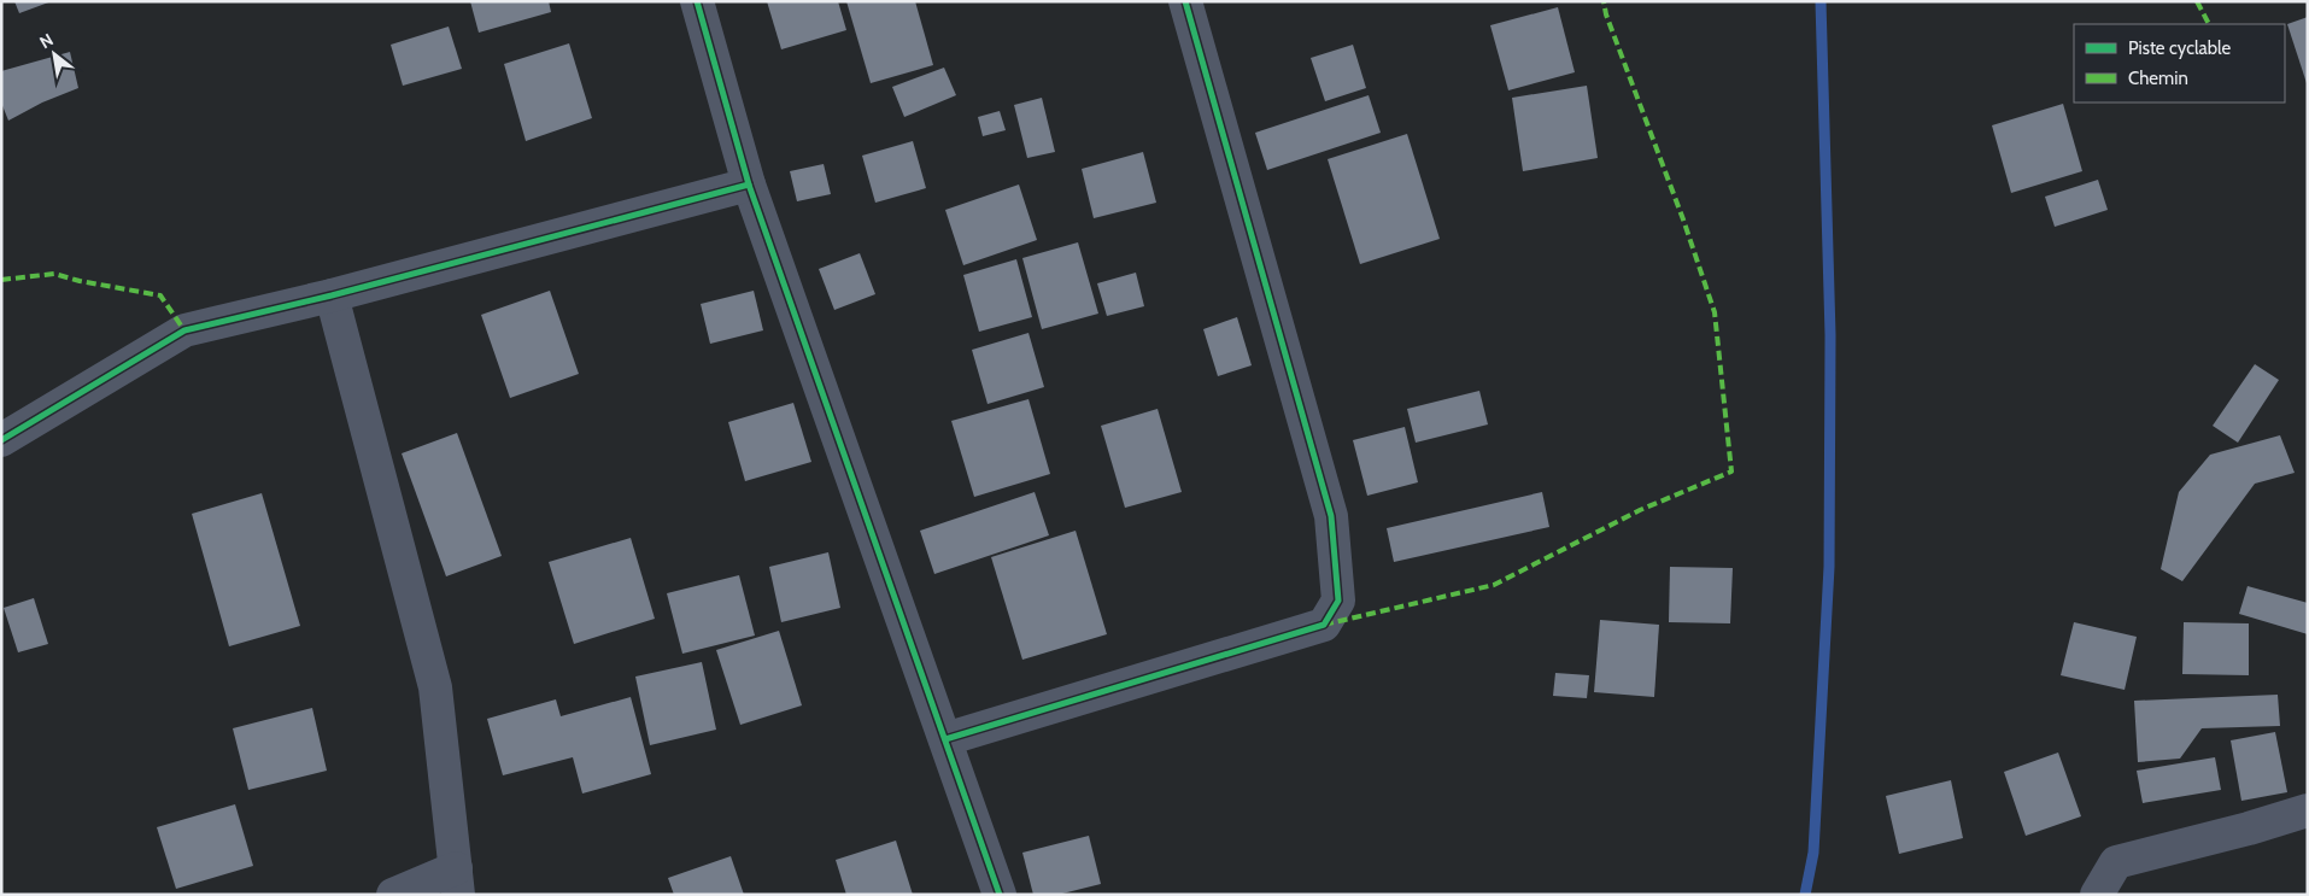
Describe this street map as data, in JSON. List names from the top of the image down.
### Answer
{
  "legend": ["Piste cyclable", "Chemin"],
  "north": "top left"
}
